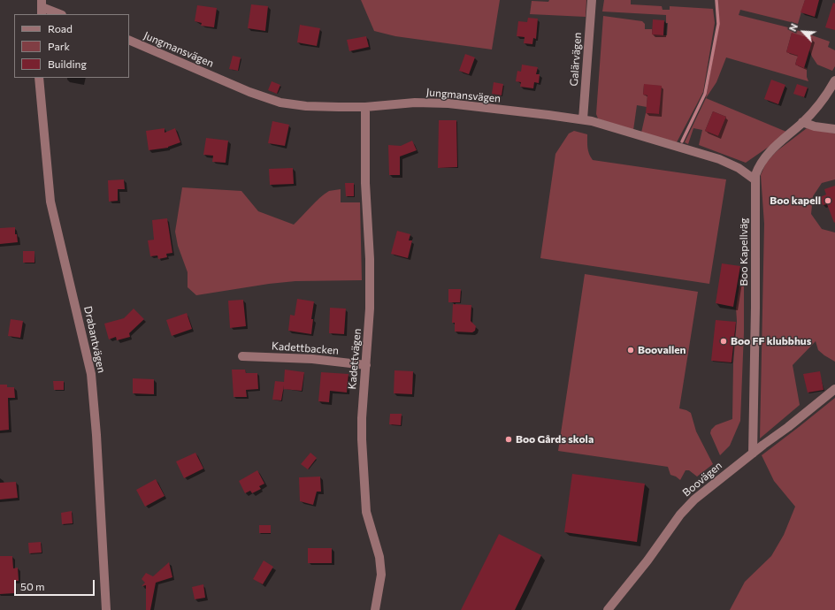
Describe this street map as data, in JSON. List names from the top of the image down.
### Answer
{
  "streets": {
    "street": [
      "Jungmansvägen",
      "Galärvägen",
      "Boo Kapellväg",
      "Drabantvägen",
      "Kadettbacken",
      "Kadettvägen",
      "Boovägen"
    ]
  },
  "crossings": [
    ["Jungmansvägen", "Galärvägen"],
    ["Jungmansvägen", "Boo Kapellväg"],
    ["Jungmansvägen", "Kadettvägen"],
    ["Boo Kapellväg", "Boovägen"],
    ["Kadettbacken", "Kadettvägen"]
  ],
  "places": [
    "Boo kapell",
    "Boo FF klubbhus",
    "Boovallen",
    "Boo Gårds skola"
  ],
  "legend": ["Road", "Park", "Building"],
  "scale_bar": "50 m",
  "north": "top left"
}
